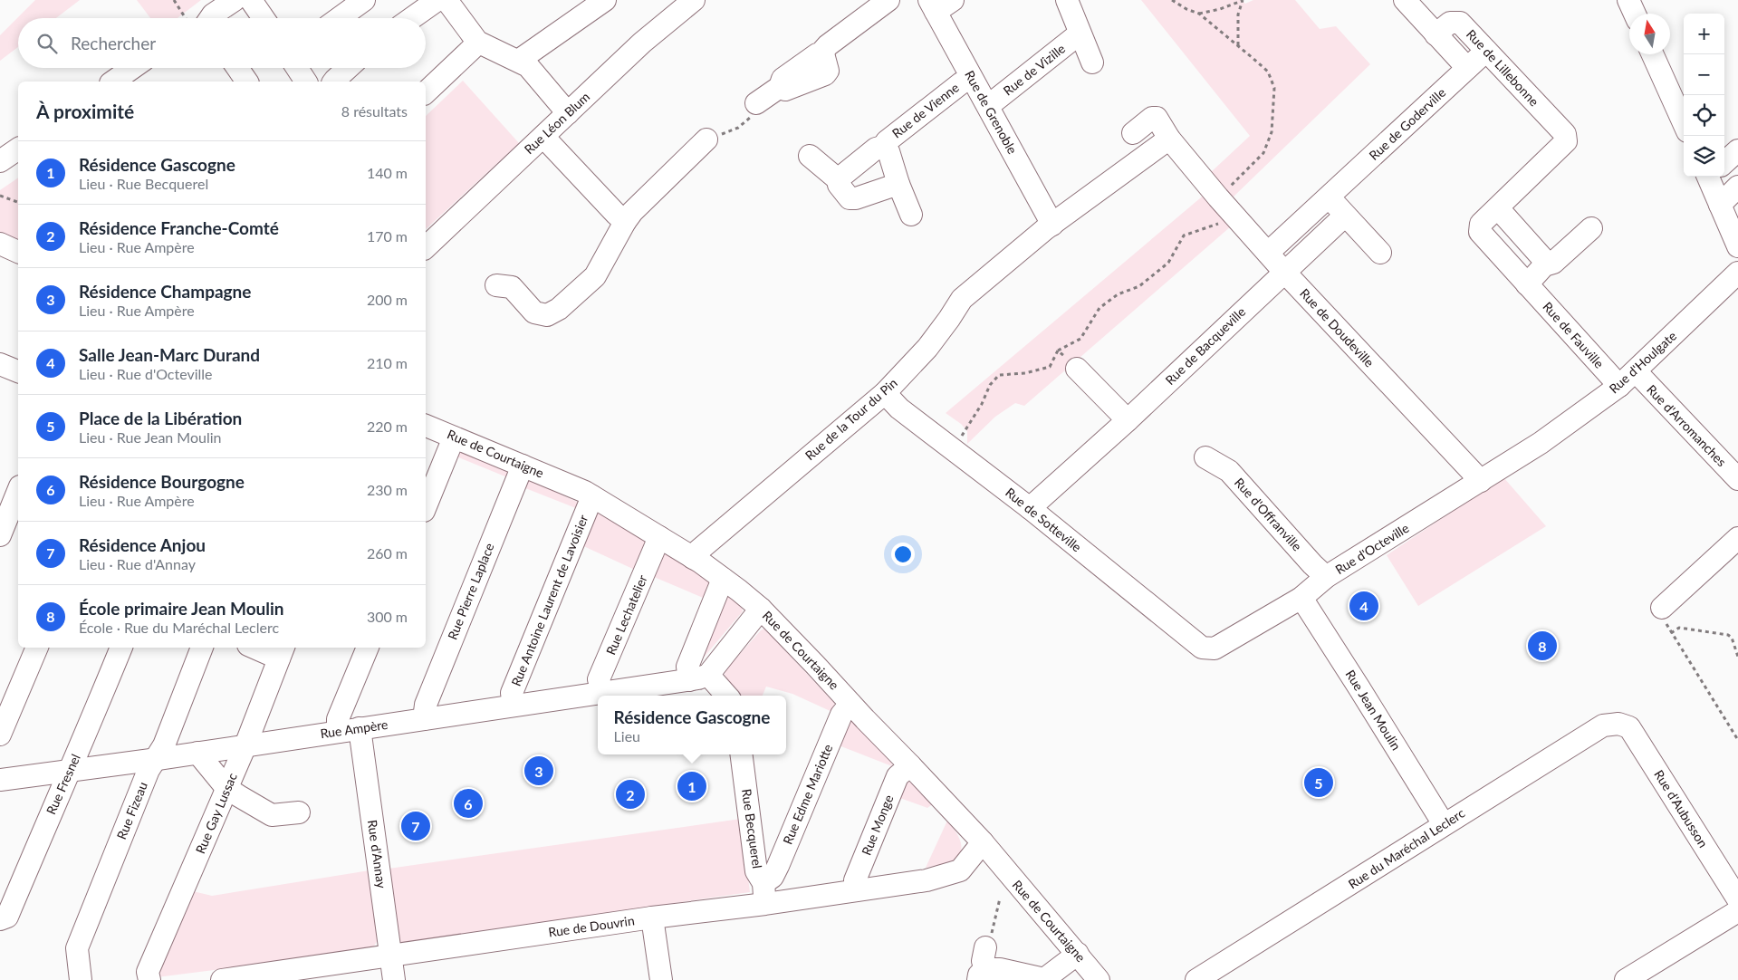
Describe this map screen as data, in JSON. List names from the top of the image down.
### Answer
{
  "streets": {
    "street": [
      "Rue de Lillebonne",
      "Rue de Vizille",
      "Rue de Vienne",
      "Rue de Grenoble",
      "Rue Léon Blum",
      "Rue de Goderville",
      "Rue de Doudeville",
      "Rue de Fauville",
      "Rue de Bacqueville",
      "Rue d'Houlgate",
      "Rue de la Tour du Pin",
      "Rue d'Arromanches",
      "Rue de Courtaigne",
      "Rue d'Offranville",
      "Rue de Sotteville",
      "Rue d'Octeville",
      "Rue Pierre Laplace",
      "Rue Antoine Laurent de Lavoisier",
      "Rue Lechatelier",
      "Rue Jean Moulin",
      "Rue Ampère",
      "Rue Fresnel",
      "Rue Edme Mariotte",
      "Rue d'Aubusson",
      "Rue Fizeau",
      "Rue Gay Lussac",
      "Rue Monge",
      "Rue Becquerel",
      "Rue du Maréchal Leclerc",
      "Rue d'Annay",
      "Rue de Douvrin"
    ]
  },
  "crossings": [
    ["Rue de Lillebonne", "Rue de Goderville"],
    ["Rue de Lillebonne", "Rue de Fauville"],
    ["Rue de Vizille", "Rue de Grenoble"],
    ["Rue de Vienne", "Rue de Grenoble"],
    ["Rue de Grenoble", "Rue de la Tour du Pin"],
    ["Rue de Goderville", "Rue de Doudeville"],
    ["Rue de Doudeville", "Rue de Bacqueville"],
    ["Rue de Doudeville", "Rue de la Tour du Pin"],
    ["Rue de Doudeville", "Rue d'Octeville"],
    ["Rue de Fauville", "Rue d'Houlgate"],
    ["Rue de Bacqueville", "Rue de Sotteville"],
    ["Rue d'Houlgate", "Rue d'Arromanches"],
    ["Rue d'Houlgate", "Rue d'Octeville"],
    ["Rue de la Tour du Pin", "Rue de Courtaigne"],
    ["Rue de la Tour du Pin", "Rue de Sotteville"],
    ["Rue de Courtaigne", "Rue Pierre Laplace"],
    ["Rue de Courtaigne", "Rue Antoine Laurent de Lavoisier"],
    ["Rue de Courtaigne", "Rue Lechatelier"],
    ["Rue de Courtaigne", "Rue Edme Mariotte"],
    ["Rue de Courtaigne", "Rue Monge"],
    ["Rue de Courtaigne", "Rue de Douvrin"],
    ["Rue d'Offranville", "Rue d'Octeville"],
    ["Rue de Sotteville", "Rue d'Octeville"],
    ["Rue d'Octeville", "Rue Jean Moulin"],
    ["Rue Pierre Laplace", "Rue Ampère"],
    ["Rue Antoine Laurent de Lavoisier", "Rue Ampère"],
    ["Rue Lechatelier", "Rue Ampère"],
    ["Rue Jean Moulin", "Rue du Maréchal Leclerc"],
    ["Rue Ampère", "Rue Fresnel"],
    ["Rue Ampère", "Rue Fizeau"],
    ["Rue Ampère", "Rue Gay Lussac"],
    ["Rue Ampère", "Rue d'Annay"],
    ["Rue Edme Mariotte", "Rue Becquerel"],
    ["Rue d'Aubusson", "Rue du Maréchal Leclerc"],
    ["Rue Monge", "Rue de Douvrin"],
    ["Rue Becquerel", "Rue de Douvrin"],
    ["Rue d'Annay", "Rue de Douvrin"]
  ],
  "north": "top",
  "page": {
    "map_buttons": ["+", "−"],
    "search": "Rechercher",
    "heading": ["À proximité", "8 résultats"],
    "list": [
      {
        "mark": "1",
        "name": "Résidence Gascogne",
        "note": "Lieu · Rue Becquerel",
        "value": "140 m"
      },
      {
        "mark": "2",
        "name": "Résidence Franche-Comté",
        "note": "Lieu · Rue Ampère",
        "value": "170 m"
      },
      {
        "mark": "3",
        "name": "Résidence Champagne",
        "note": "Lieu · Rue Ampère",
        "value": "200 m"
      },
      {
        "mark": "4",
        "name": "Salle Jean-Marc Durand",
        "note": "Lieu · Rue d'Octeville",
        "value": "210 m"
      },
      {
        "mark": "5",
        "name": "Place de la Libération",
        "note": "Lieu · Rue Jean Moulin",
        "value": "220 m"
      },
      {
        "mark": "6",
        "name": "Résidence Bourgogne",
        "note": "Lieu · Rue Ampère",
        "value": "230 m"
      },
      {
        "mark": "7",
        "name": "Résidence Anjou",
        "note": "Lieu · Rue d'Annay",
        "value": "260 m"
      },
      {
        "mark": "8",
        "name": "École primaire Jean Moulin",
        "note": "École · Rue du Maréchal Leclerc",
        "value": "300 m"
      }
    ],
    "pins": [
      "4",
      "8",
      "3",
      "5",
      "1",
      "2",
      "6",
      "7"
    ],
    "popup": ["Résidence Gascogne", "Lieu"]
  }
}
